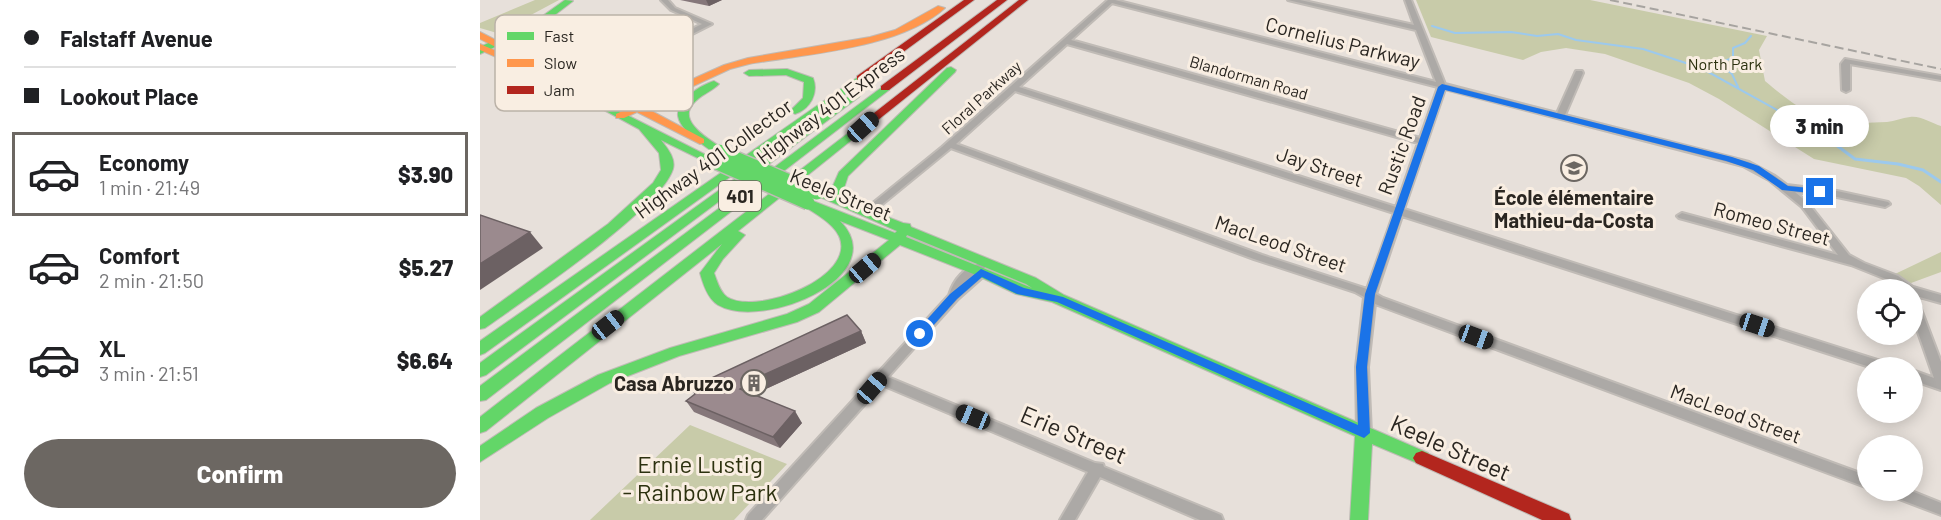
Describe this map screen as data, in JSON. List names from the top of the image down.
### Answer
{
  "streets": {
    "main road": [
      "Highway 401 Express",
      "Rustic Road",
      "Highway 401 Collector",
      "Keele Street",
      "401"
    ],
    "street": [
      "Cornelius Parkway",
      "Blandorman Road",
      "Floral Parkway",
      "Jay Street",
      "Romeo Street",
      "MacLeod Street",
      "Erie Street"
    ]
  },
  "crossings": [
    ["Cornelius Parkway", "Floral Parkway"],
    ["Cornelius Parkway", "Rustic Road"],
    ["Cornelius Parkway", "Romeo Street"],
    ["Blandorman Road", "Floral Parkway"],
    ["Blandorman Road", "Rustic Road"],
    ["Floral Parkway", "Jay Street"],
    ["Floral Parkway", "Keele Street"],
    ["Floral Parkway", "MacLeod Street"],
    ["Rustic Road", "Jay Street"],
    ["Rustic Road", "Keele Street"],
    ["Rustic Road", "MacLeod Street"]
  ],
  "parks": ["North Park", "Ernie Lustig - Rainbow Park"],
  "places": {
    "school or university": ["École élémentaire Mathieu-da-Costa"],
    "building": ["Casa Abruzzo"]
  },
  "legend": ["Fast", "Slow", "Jam"],
  "page": {
    "banner": ["Falstaff Avenue", "Lookout Place"],
    "bubble": "3 min",
    "list": [
      {
        "name": "Economy",
        "note": "1 min · 21:49",
        "value": "$3.90"
      },
      {
        "name": "Comfort",
        "note": "2 min · 21:50",
        "value": "$5.27"
      },
      {
        "name": "XL",
        "note": "3 min · 21:51",
        "value": "$6.64"
      }
    ],
    "map_buttons": ["+", "−"],
    "buttons": "Confirm"
  }
}
